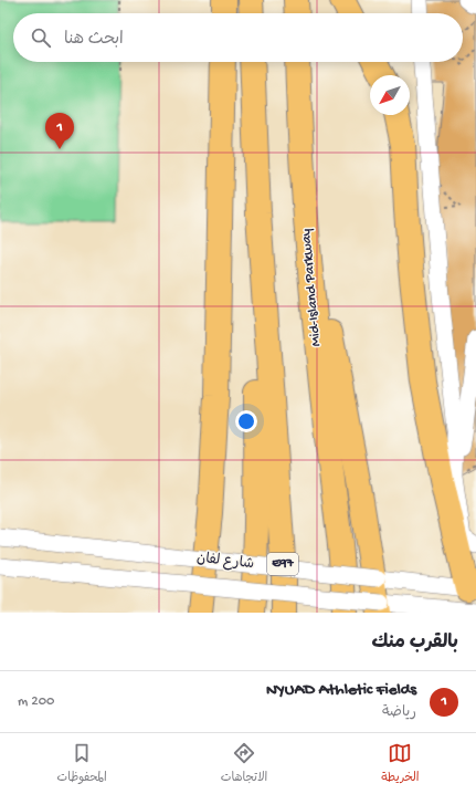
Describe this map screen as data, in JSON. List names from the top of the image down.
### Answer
{
  "streets": {
    "highway": ["Mid-Island Parkway", "E97"],
    "street": ["شارع لفان"]
  },
  "north": "bottom left",
  "page": {
    "search": "ابحث هنا",
    "pins": "1",
    "heading": "بالقرب منك",
    "list": [
      {
        "mark": "1",
        "name": "NYUAD Athletic Fields",
        "note": "رياضة",
        "value": "200 m"
      }
    ],
    "nav": ["الخريطة", "الاتجاهات", "المحفوظات"]
  }
}
